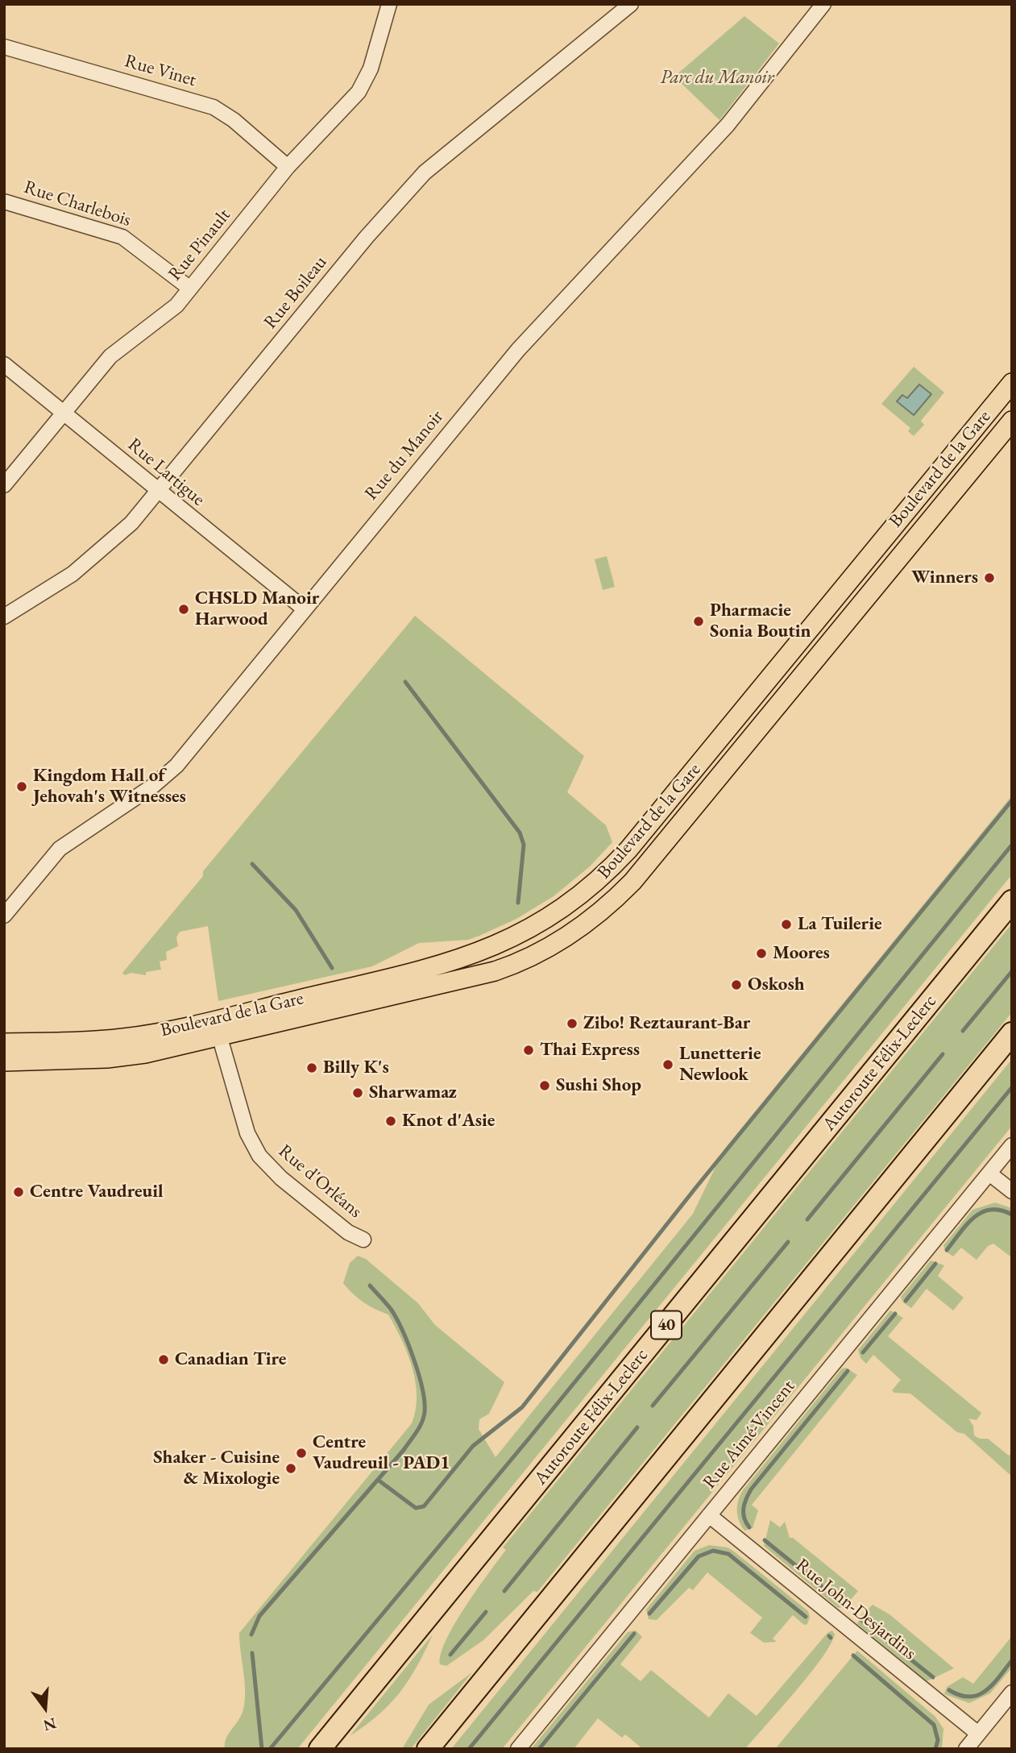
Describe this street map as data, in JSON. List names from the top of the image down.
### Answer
{
  "streets": {
    "highway": ["Autoroute Félix-Leclerc", "40"],
    "main road": ["Boulevard de la Gare"],
    "street": [
      "Rue Vinet",
      "Rue Charlebois",
      "Rue Pinault",
      "Rue Boileau",
      "Rue du Manoir",
      "Rue Lartigue",
      "Rue d'Orléans",
      "Rue Aimé-Vincent",
      "Rue John-Desjardins"
    ]
  },
  "crossings": [
    ["Rue Vinet", "Rue Pinault"],
    ["Rue Charlebois", "Rue Pinault"],
    ["Rue Pinault", "Rue Lartigue"],
    ["Rue Boileau", "Rue Lartigue"],
    ["Rue du Manoir", "Rue Lartigue"],
    ["Boulevard de la Gare", "Rue d'Orléans"],
    ["Rue Aimé-Vincent", "Rue John-Desjardins"]
  ],
  "parks": ["Parc du Manoir"],
  "places": [
    "Winners",
    "CHSLD Manoir Harwood",
    "Pharmacie Sonia Boutin",
    "Kingdom Hall of Jehovah's Witnesses",
    "La Tuilerie",
    "Moores",
    "Oskosh",
    "Zibo! Reztaurant-Bar",
    "Thai Express",
    "Lunetterie Newlook",
    "Billy K's",
    "Sushi Shop",
    "Sharwamaz",
    "Knot d'Asie",
    "Centre Vaudreuil",
    "Canadian Tire",
    "Centre Vaudreuil - PAD1",
    "Shaker - Cuisine & Mixologie"
  ],
  "north": "bottom"
}
